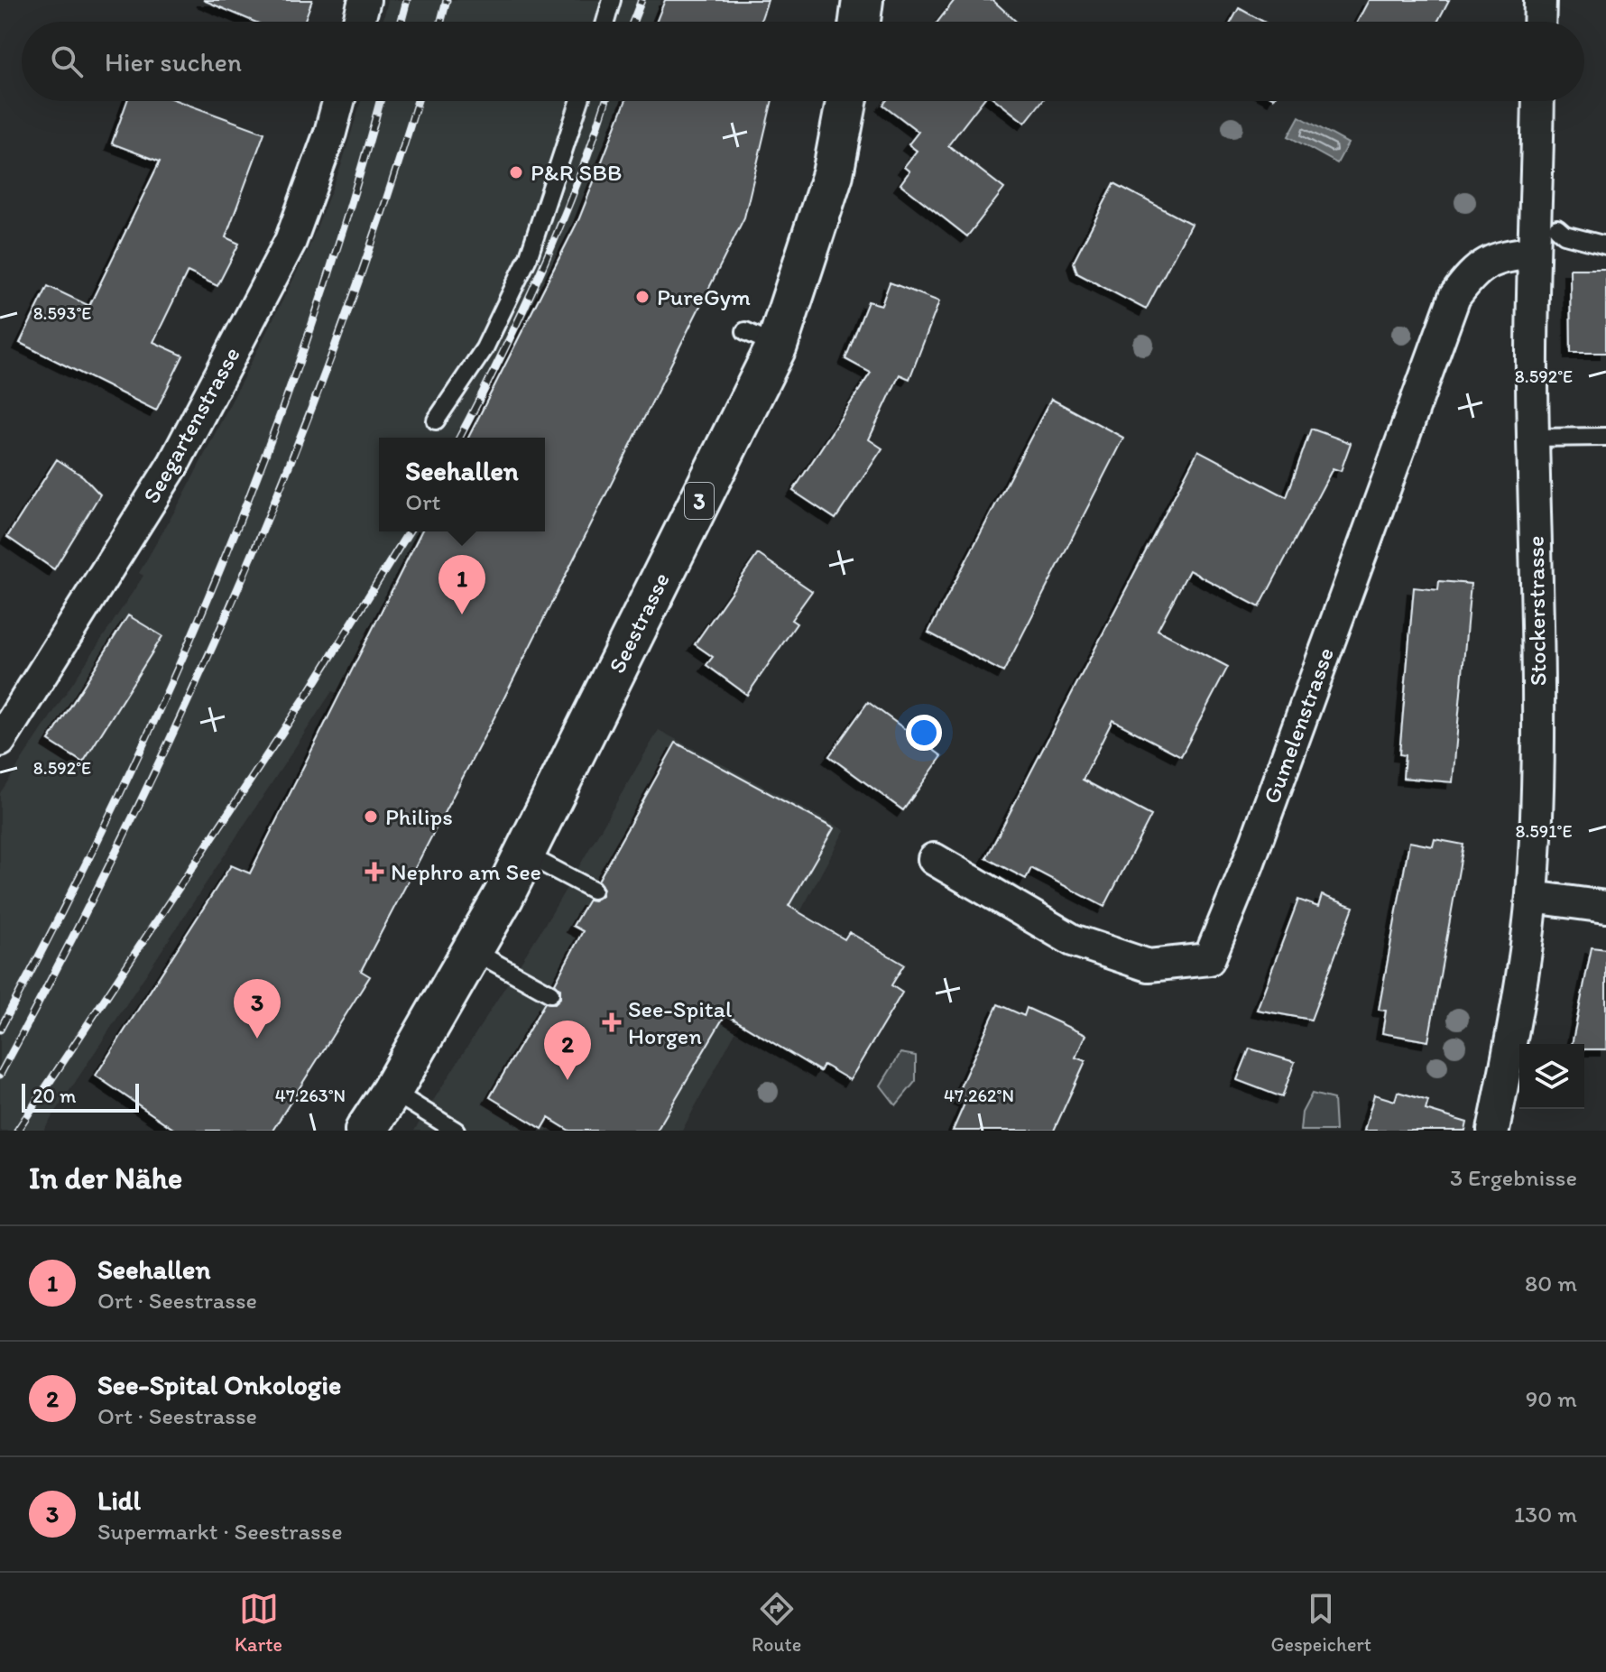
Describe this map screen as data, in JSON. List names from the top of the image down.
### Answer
{
  "streets": {
    "main road": ["3", "Seestrasse"],
    "street": ["Seegartenstrasse", "Stockerstrasse", "Gumelenstrasse"]
  },
  "crossings": [
    ["Stockerstrasse", "Gumelenstrasse"]
  ],
  "places": {
    "other": ["P&R SBB", "PureGym", "Philips"],
    "health": ["Nephro am See", "See-Spital Horgen"]
  },
  "scale_bar": "20 m",
  "page": {
    "search": "Hier suchen",
    "popup": ["Seehallen", "Ort"],
    "pins": ["1", "3", "2"],
    "scale": "20 m",
    "heading": ["In der Nähe", "3 Ergebnisse"],
    "list": [
      {
        "mark": "1",
        "name": "Seehallen",
        "note": "Ort · Seestrasse",
        "value": "80 m"
      },
      {
        "mark": "2",
        "name": "See-Spital Onkologie",
        "note": "Ort · Seestrasse",
        "value": "90 m"
      },
      {
        "mark": "3",
        "name": "Lidl",
        "note": "Supermarkt · Seestrasse",
        "value": "130 m"
      }
    ],
    "nav": ["Karte", "Route", "Gespeichert"]
  },
  "coordinates": [
    "8.593°E",
    "8.592°E",
    "8.591°E",
    "47.263°N",
    "47.262°N"
  ]
}
